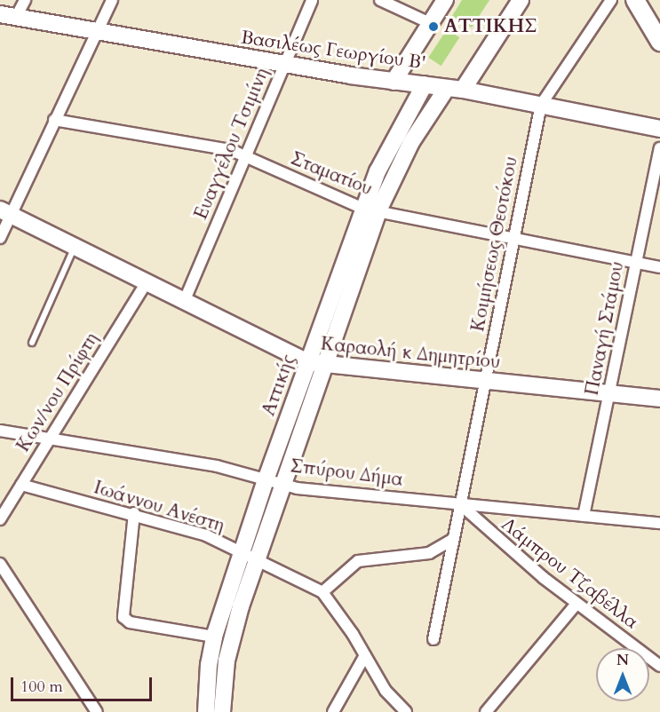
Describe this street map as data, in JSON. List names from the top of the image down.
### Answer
{
  "streets": {
    "street": [
      "Βασιλέως Γεωργίου Β'",
      "Ευαγγέλου Τσιμίνη",
      "Σταματίου",
      "Κοιμήσεως Θεοτόκου",
      "Παναγή Στάμου",
      "Καραολή κ Δημητρίου",
      "Αττικής",
      "Κων/νου Πρίφτη",
      "Σπύρου Δήμα",
      "Ιωάννου Ανέστη",
      "Λάμπρου Τζαβέλλα"
    ]
  },
  "crossings": [
    ["Βασιλέως Γεωργίου Β'", "Ευαγγέλου Τσιμίνη"],
    ["Βασιλέως Γεωργίου Β'", "Κοιμήσεως Θεοτόκου"],
    ["Βασιλέως Γεωργίου Β'", "Αττικής"],
    ["Ευαγγέλου Τσιμίνη", "Σταματίου"],
    ["Ευαγγέλου Τσιμίνη", "Καραολή κ Δημητρίου"],
    ["Σταματίου", "Κοιμήσεως Θεοτόκου"],
    ["Σταματίου", "Παναγή Στάμου"],
    ["Σταματίου", "Αττικής"],
    ["Κοιμήσεως Θεοτόκου", "Καραολή κ Δημητρίου"],
    ["Κοιμήσεως Θεοτόκου", "Σπύρου Δήμα"],
    ["Κοιμήσεως Θεοτόκου", "Λάμπρου Τζαβέλλα"],
    ["Παναγή Στάμου", "Καραολή κ Δημητρίου"],
    ["Παναγή Στάμου", "Σπύρου Δήμα"],
    ["Καραολή κ Δημητρίου", "Αττικής"],
    ["Καραολή κ Δημητρίου", "Κων/νου Πρίφτη"],
    ["Αττικής", "Σπύρου Δήμα"],
    ["Αττικής", "Ιωάννου Ανέστη"],
    ["Κων/νου Πρίφτη", "Σπύρου Δήμα"],
    ["Κων/νου Πρίφτη", "Ιωάννου Ανέστη"],
    ["Σπύρου Δήμα", "Λάμπρου Τζαβέλλα"]
  ],
  "places": ["ΑΤΤΙΚΗΣ"],
  "scale_bar": "100 m",
  "north": "top"
}
